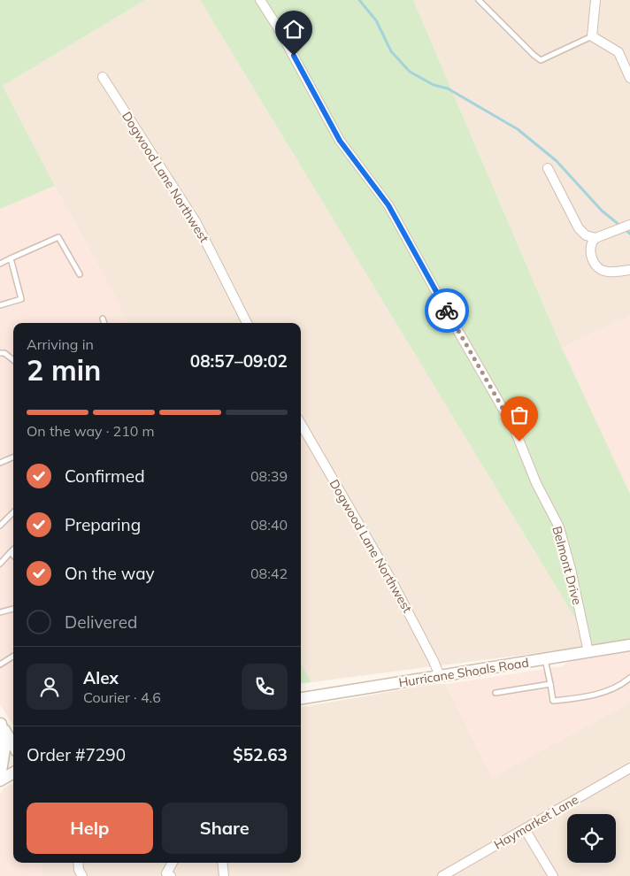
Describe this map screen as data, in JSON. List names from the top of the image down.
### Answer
{
  "streets": {
    "street": [
      "Dogwood Lane Northwest",
      "Belmont Drive",
      "Hurricane Shoals Road",
      "Haymarket Lane"
    ]
  },
  "crossings": [
    ["Dogwood Lane Northwest", "Hurricane Shoals Road"],
    ["Belmont Drive", "Hurricane Shoals Road"]
  ],
  "page": {
    "heading": ["2 min", "Arriving in", "08:57–09:02"],
    "panel": [
      "Alex",
      "Courier · 4.6",
      "Order #7290",
      "$52.63"
    ],
    "bar": "On the way · 210 m",
    "list": [
      ["Confirmed", "08:39"],
      ["Preparing", "08:40"],
      ["On the way", "08:42"],
      "Delivered"
    ],
    "buttons": ["Help", "Share"]
  }
}
